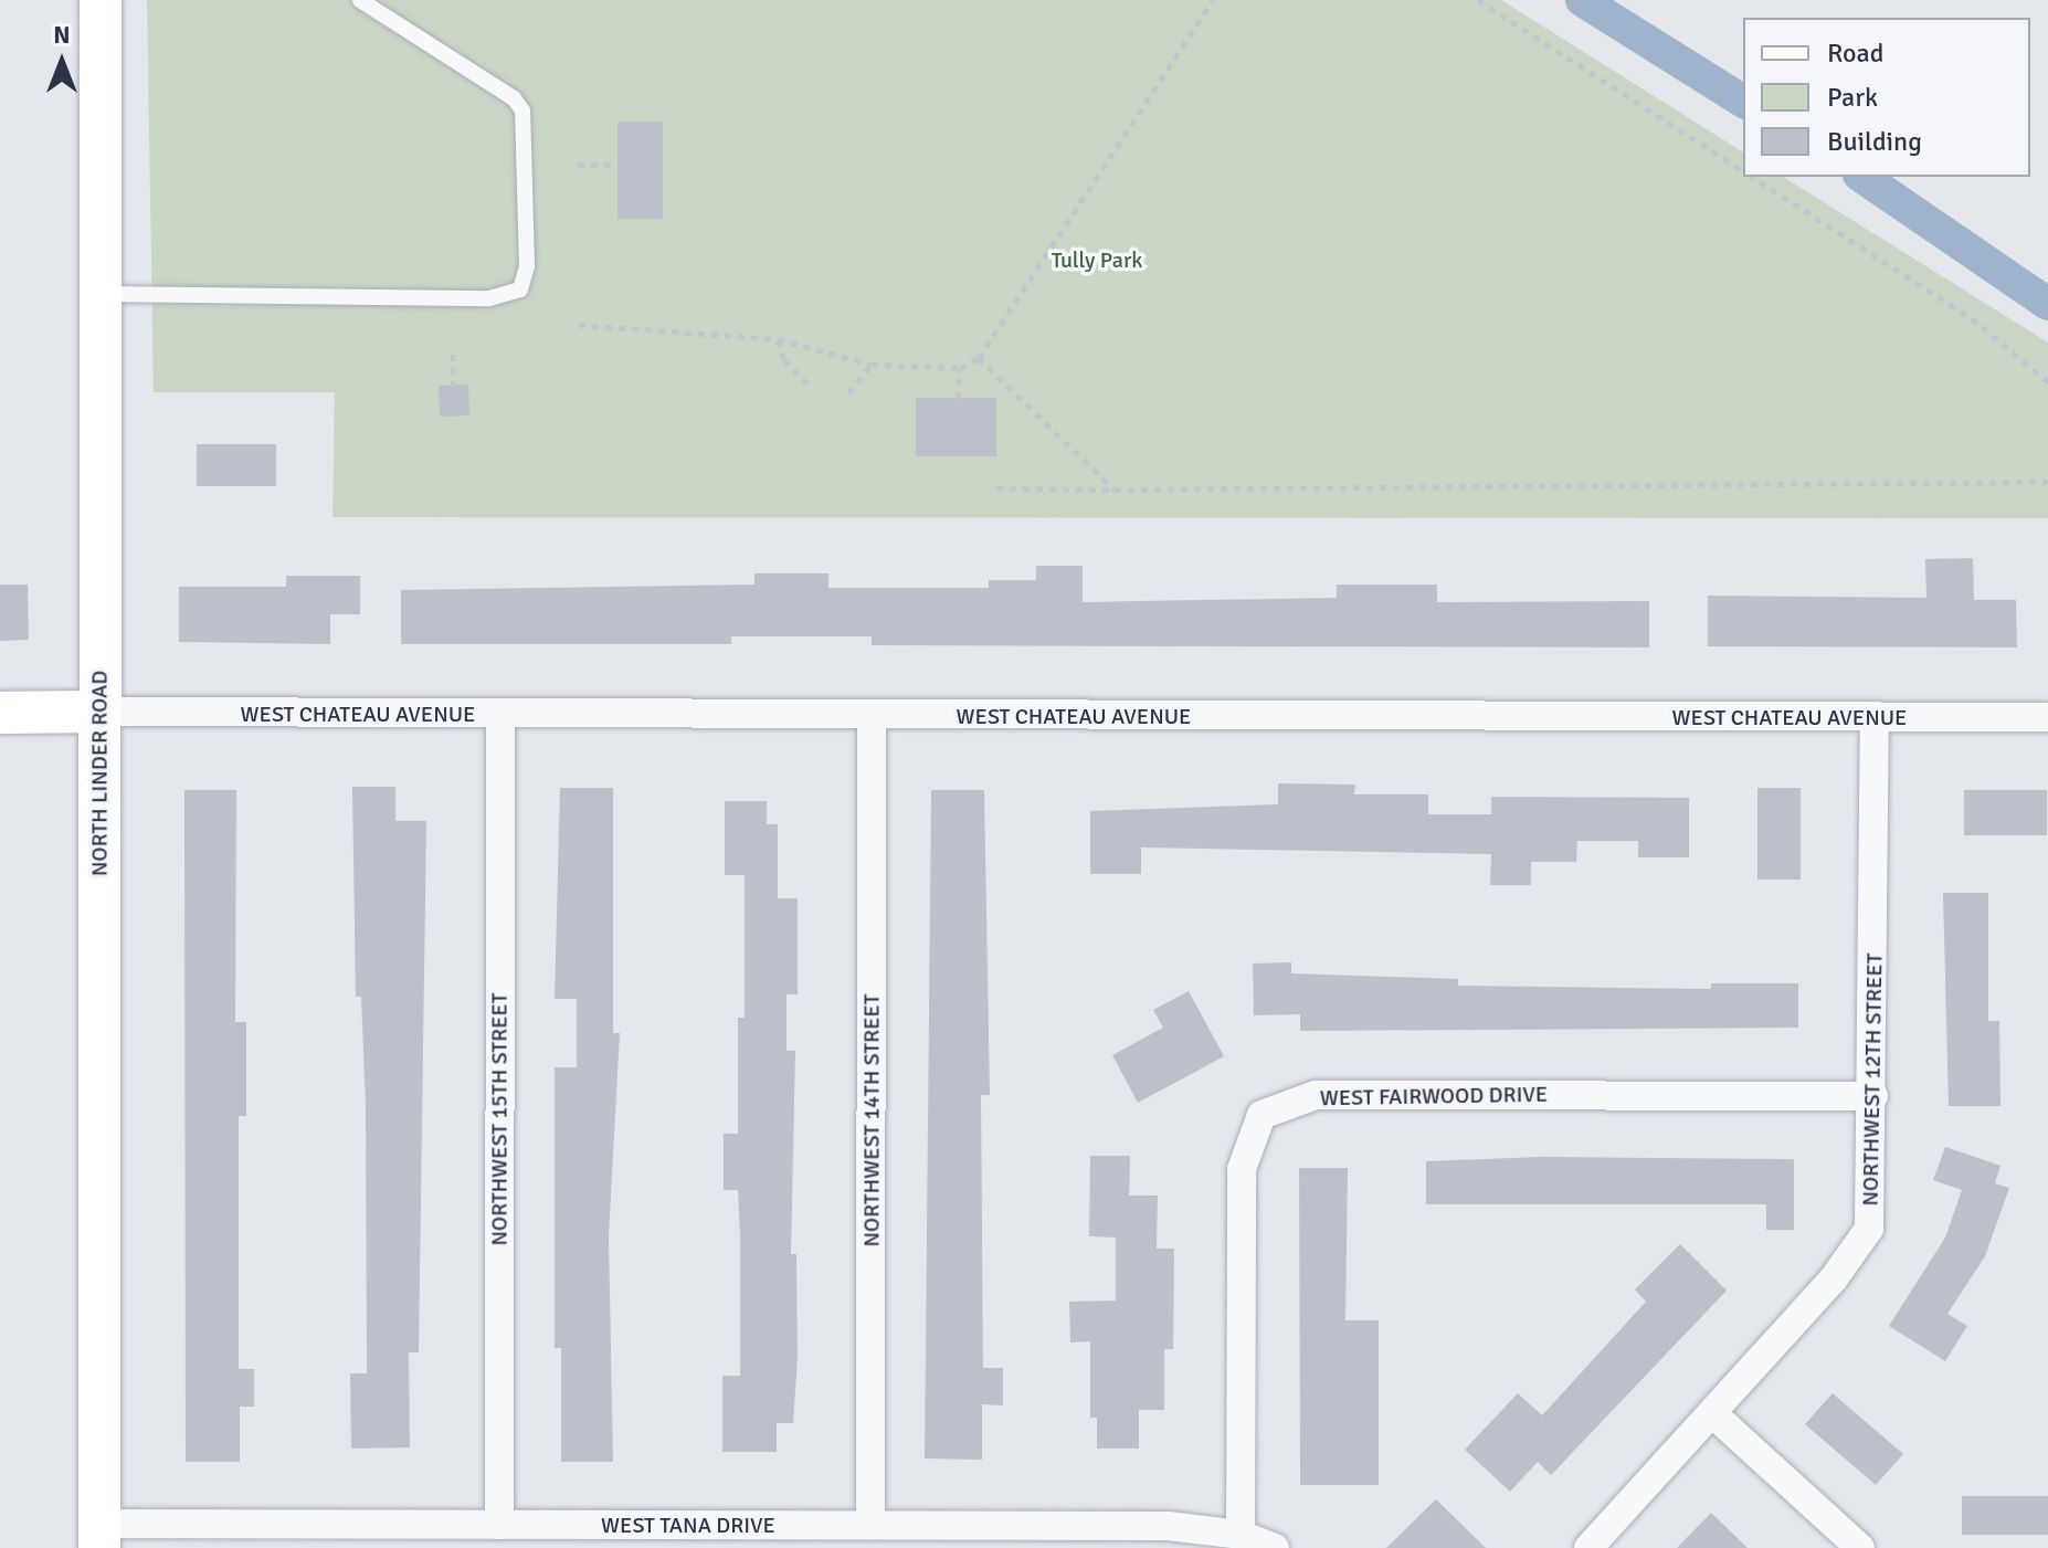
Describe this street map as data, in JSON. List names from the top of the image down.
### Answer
{
  "streets": {
    "main road": ["NORTH LINDER ROAD"],
    "street": [
      "WEST CHATEAU AVENUE",
      "NORTHWEST 12TH STREET",
      "WEST FAIRWOOD DRIVE",
      "NORTHWEST 15TH STREET",
      "NORTHWEST 14TH STREET",
      "WEST TANA DRIVE"
    ]
  },
  "crossings": [
    ["WEST CHATEAU AVENUE", "NORTH LINDER ROAD"],
    ["WEST CHATEAU AVENUE", "NORTHWEST 12TH STREET"],
    ["WEST CHATEAU AVENUE", "NORTHWEST 15TH STREET"],
    ["WEST CHATEAU AVENUE", "NORTHWEST 14TH STREET"],
    ["NORTH LINDER ROAD", "WEST TANA DRIVE"],
    ["NORTHWEST 12TH STREET", "WEST FAIRWOOD DRIVE"],
    ["WEST FAIRWOOD DRIVE", "WEST TANA DRIVE"],
    ["NORTHWEST 15TH STREET", "WEST TANA DRIVE"],
    ["NORTHWEST 14TH STREET", "WEST TANA DRIVE"]
  ],
  "parks": ["Tully Park"],
  "legend": ["Road", "Park", "Building"],
  "north": "top"
}
